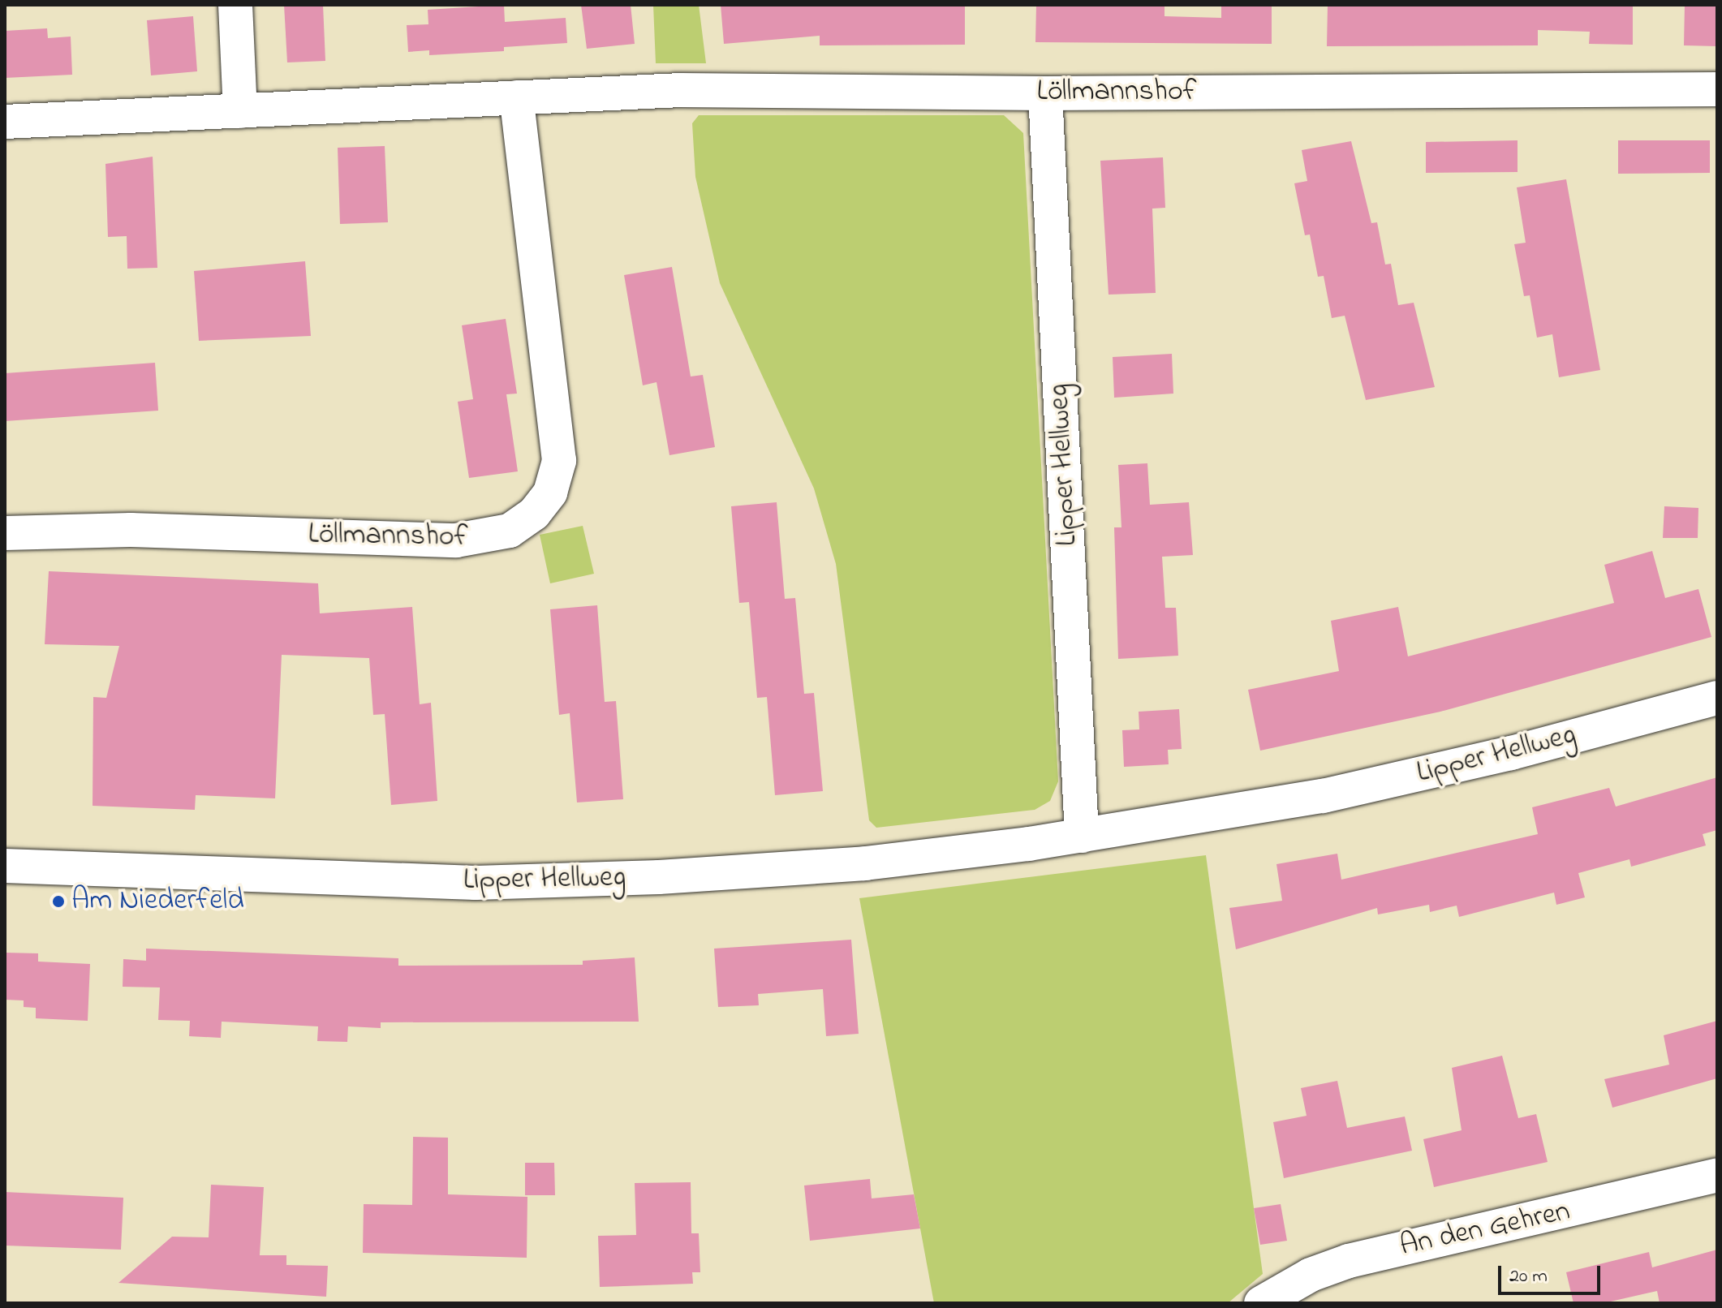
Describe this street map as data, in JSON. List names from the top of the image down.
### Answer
{
  "streets": {
    "street": ["Löllmannshof", "Lipper Hellweg", "An den Gehren"]
  },
  "crossings": [
    ["Löllmannshof", "Lipper Hellweg"]
  ],
  "places": ["Am Niederfeld"],
  "scale_bar": "20 m"
}
